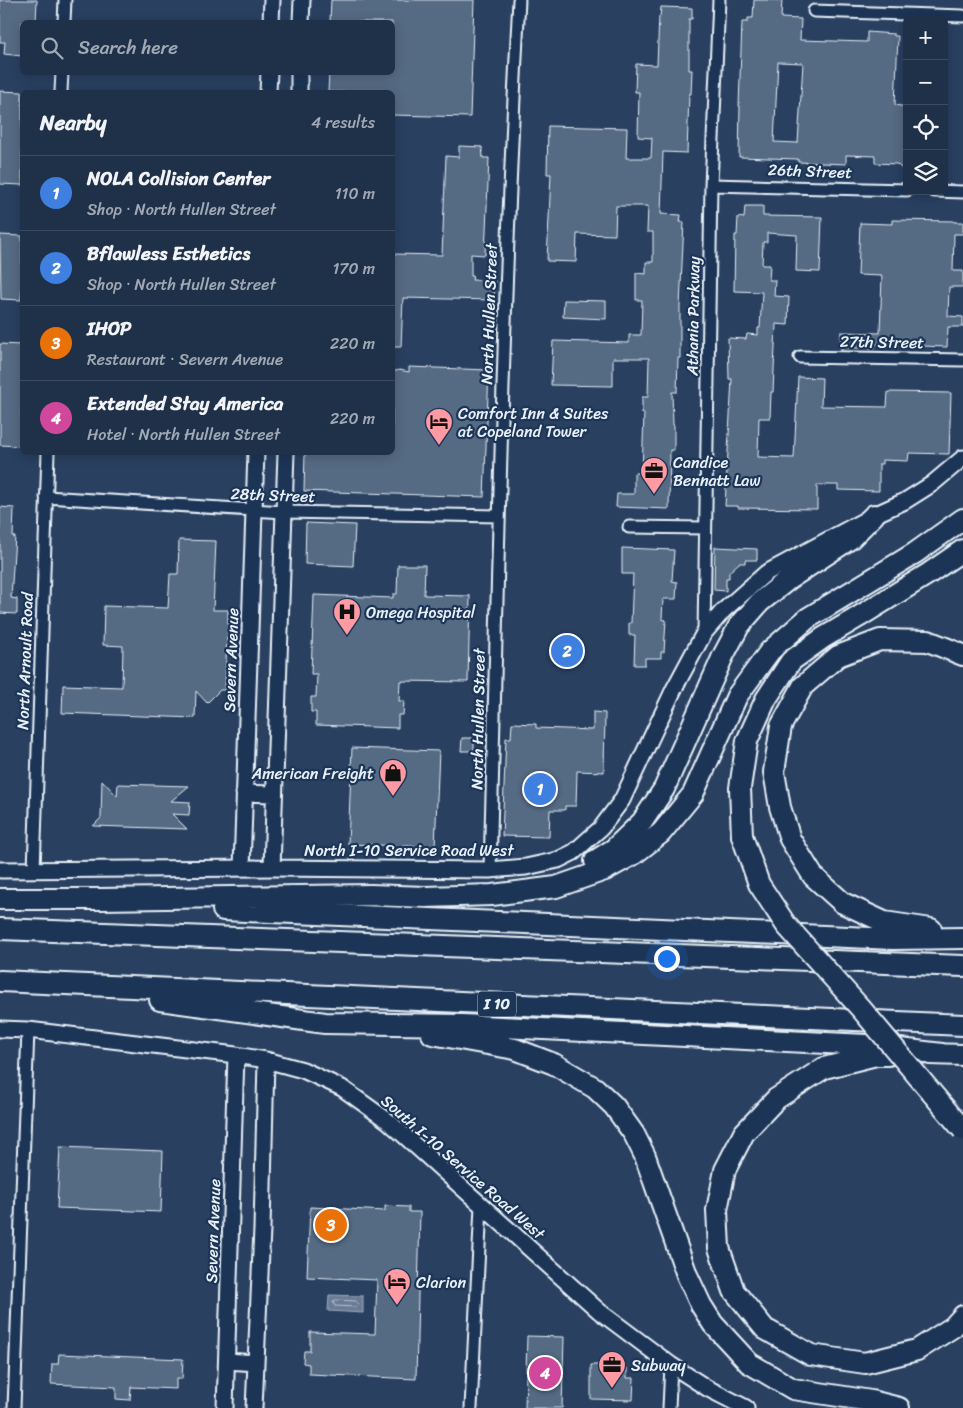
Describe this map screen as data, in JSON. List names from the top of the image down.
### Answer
{
  "streets": {
    "highway": ["I 10"],
    "street": [
      "26th Street",
      "North Hullen Street",
      "Athania Parkway",
      "27th Street",
      "28th Street",
      "Severn Avenue",
      "North Arnoult Road",
      "North I-10 Service Road West",
      "South I-10 Service Road West"
    ]
  },
  "crossings": [
    ["26th Street", "Athania Parkway"],
    ["North Hullen Street", "28th Street"],
    ["North Hullen Street", "North I-10 Service Road West"],
    ["Athania Parkway", "North I-10 Service Road West"],
    ["28th Street", "Severn Avenue"],
    ["28th Street", "North Arnoult Road"],
    ["Severn Avenue", "North I-10 Service Road West"],
    ["Severn Avenue", "South I-10 Service Road West"],
    ["North Arnoult Road", "North I-10 Service Road West"]
  ],
  "places": {
    "hotel": ["Comfort Inn & Suites at Copeland Tower", "Clarion"],
    "office": ["Candice Bennatt Law", "Subway"],
    "hospital": ["Omega Hospital"],
    "shop": ["American Freight"]
  },
  "page": {
    "map_buttons": ["+", "−"],
    "search": "Search here",
    "heading": ["Nearby", "4 results"],
    "list": [
      {
        "mark": "1",
        "name": "NOLA Collision Center",
        "note": "Shop · North Hullen Street",
        "value": "110 m"
      },
      {
        "mark": "2",
        "name": "Bflawless Esthetics",
        "note": "Shop · North Hullen Street",
        "value": "170 m"
      },
      {
        "mark": "3",
        "name": "IHOP",
        "note": "Restaurant · Severn Avenue",
        "value": "220 m"
      },
      {
        "mark": "4",
        "name": "Extended Stay America",
        "note": "Hotel · North Hullen Street",
        "value": "220 m"
      }
    ],
    "pins": [
      "2",
      "1",
      "3",
      "4"
    ]
  }
}
